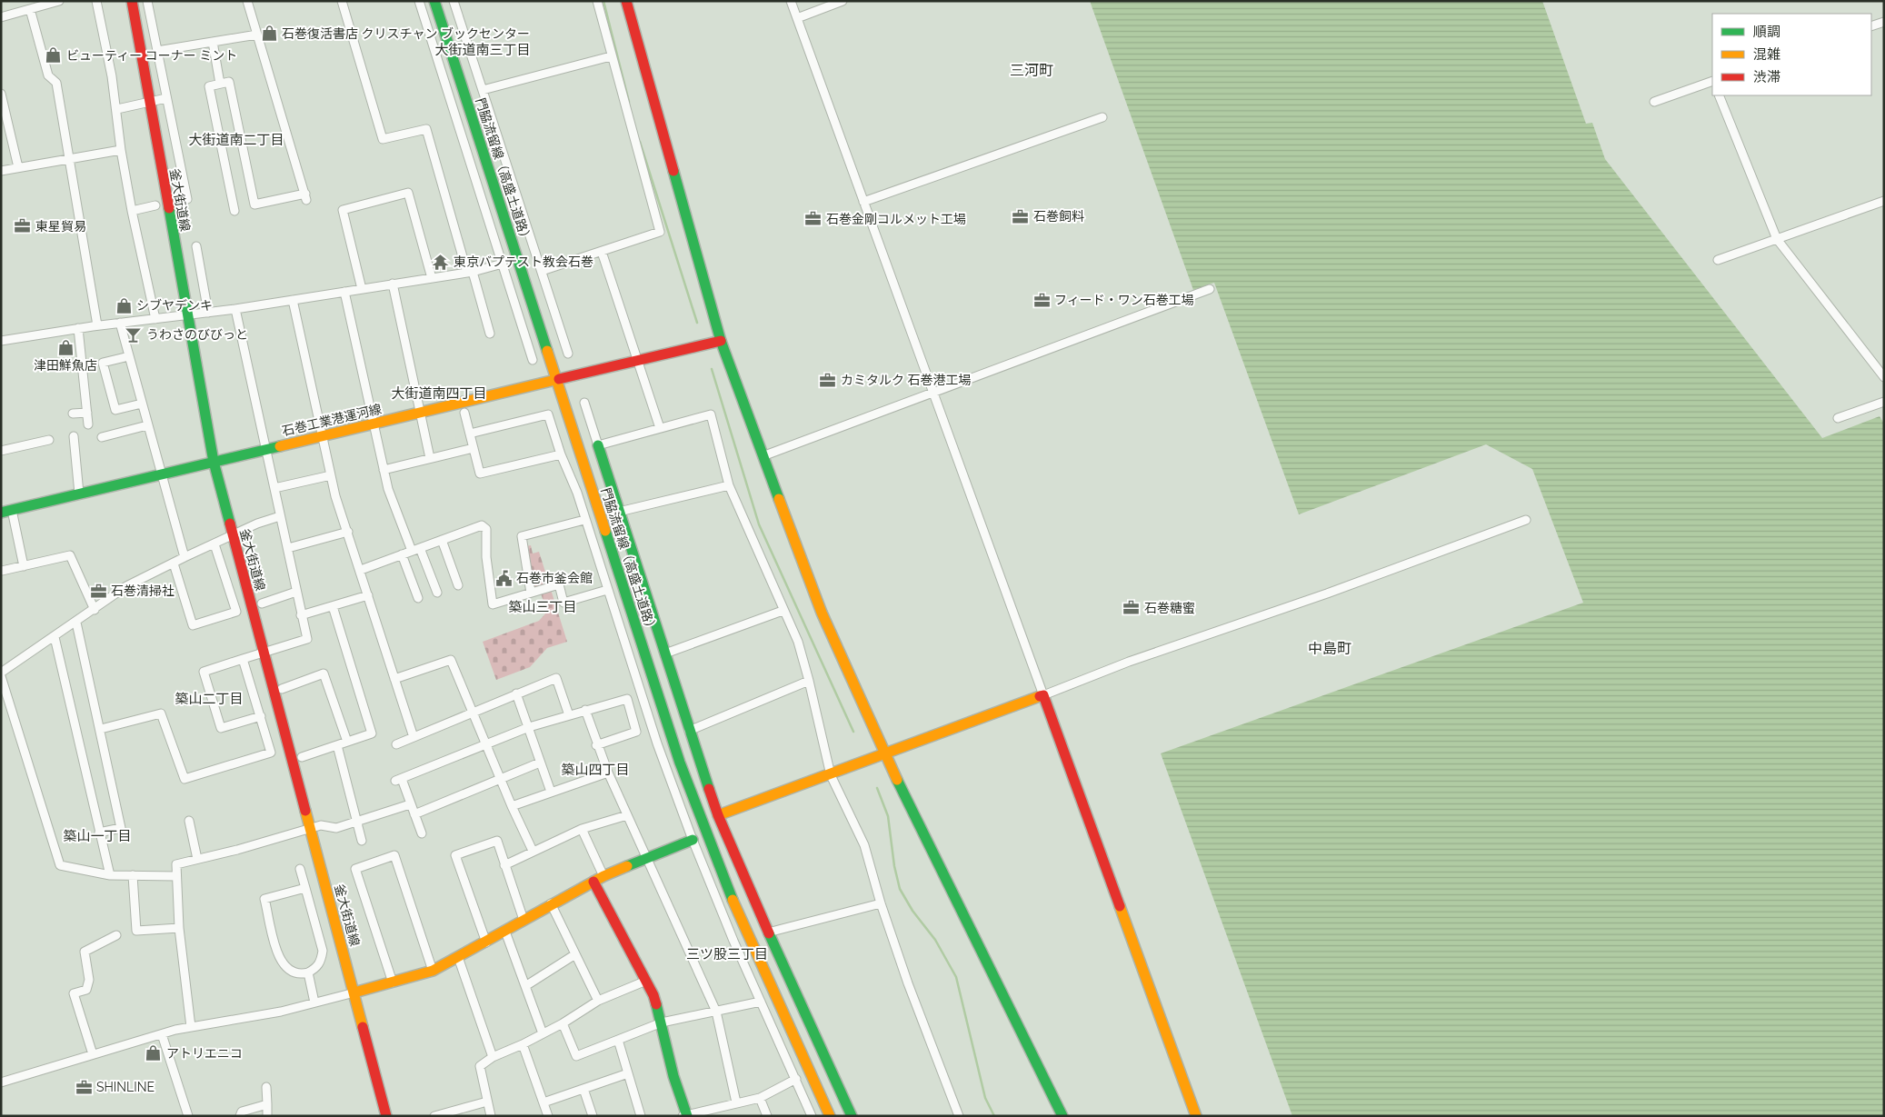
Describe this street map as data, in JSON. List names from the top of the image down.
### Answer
{
  "streets": {
    "street": ["門脇流留線（高盛土道路）", "釜大街道線", "石巻工業港運河線"]
  },
  "crossings": [
    ["門脇流留線（高盛土道路）", "石巻工業港運河線"],
    ["釜大街道線", "石巻工業港運河線"]
  ],
  "districts": [
    "大街道南三丁目",
    "三河町",
    "大街道南二丁目",
    "大街道南四丁目",
    "築山三丁目",
    "中島町",
    "築山二丁目",
    "築山四丁目",
    "築山一丁目",
    "三ツ股三丁目"
  ],
  "places": {
    "shop": [
      "石巻復活書店 クリスチャン ブックセンター",
      "ビューティー コーナー ミント",
      "シブヤデンキ",
      "津田鮮魚店",
      "アトリエニコ"
    ],
    "office": [
      "石巻飼料",
      "石巻金剛コルメット工場",
      "東星貿易",
      "フィード・ワン石巻工場",
      "カミタルク 石巻港工場",
      "石巻清掃社",
      "石巻糖蜜",
      "SHINLINE"
    ],
    "temple": ["東京バプテスト教会石巻"],
    "bar": ["うわさのびびっと"],
    "public building": ["石巻市釜会館"]
  },
  "legend": ["順調", "混雑", "渋滞"]
}
